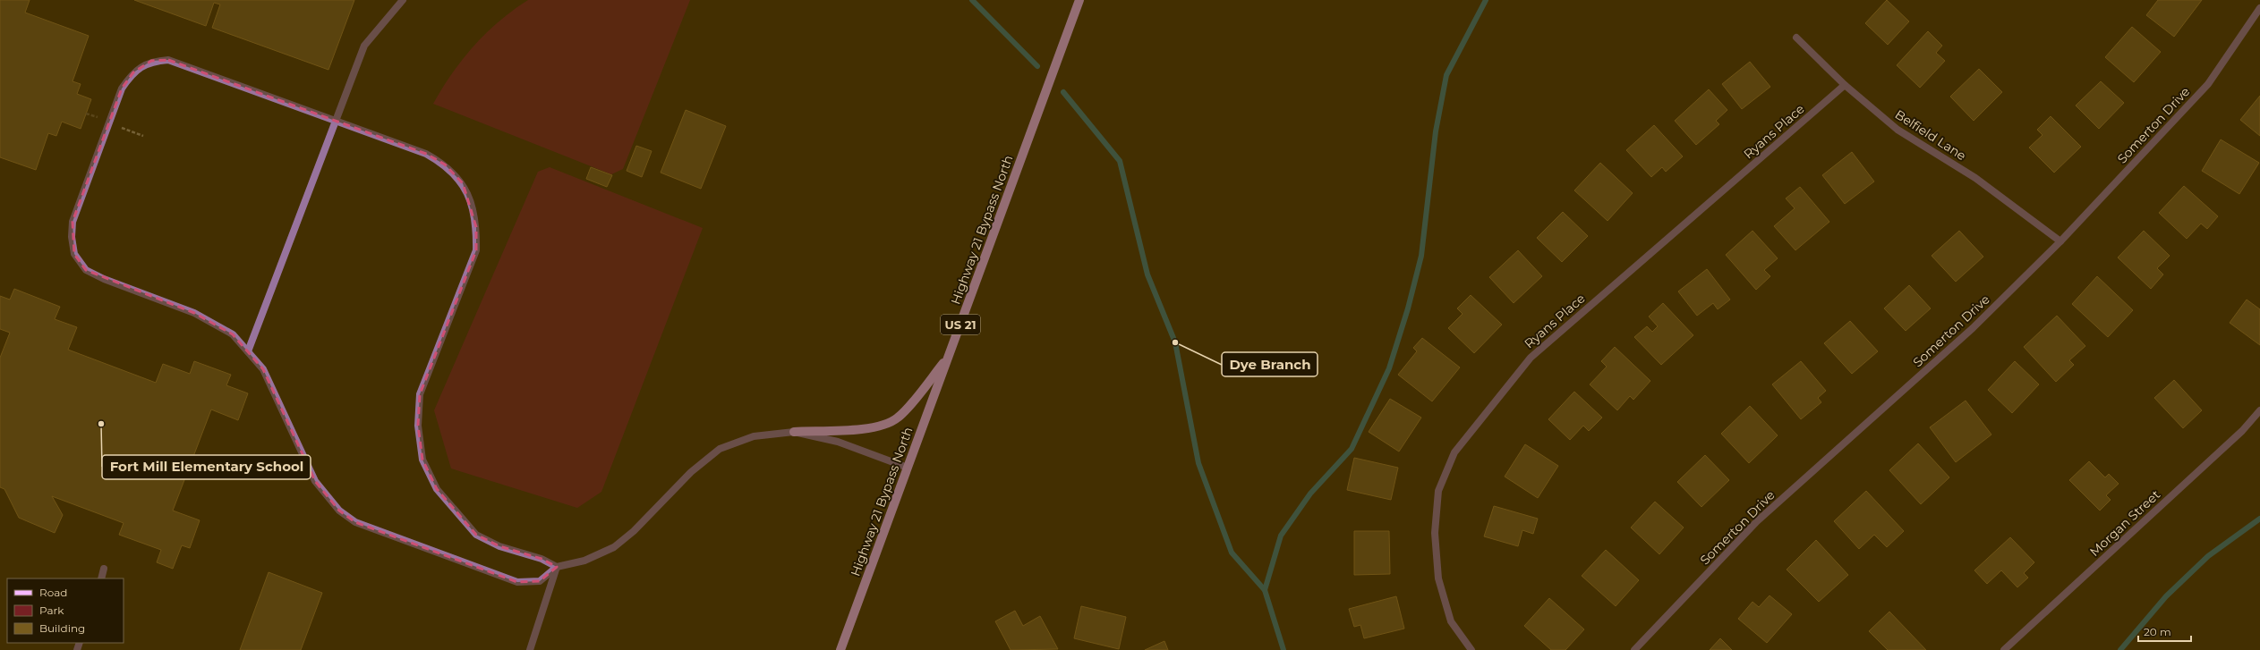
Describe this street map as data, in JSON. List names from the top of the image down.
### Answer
{
  "streets": {
    "main road": ["Highway 21 Bypass North", "US 21"],
    "street": [
      "Somerton Drive",
      "Ryans Place",
      "Belfield Lane",
      "Morgan Street"
    ]
  },
  "crossings": [
    ["Somerton Drive", "Belfield Lane"],
    ["Ryans Place", "Belfield Lane"]
  ],
  "places": ["Dye Branch", "Fort Mill Elementary School"],
  "legend": ["Road", "Park", "Building"],
  "scale_bar": "20 m"
}
